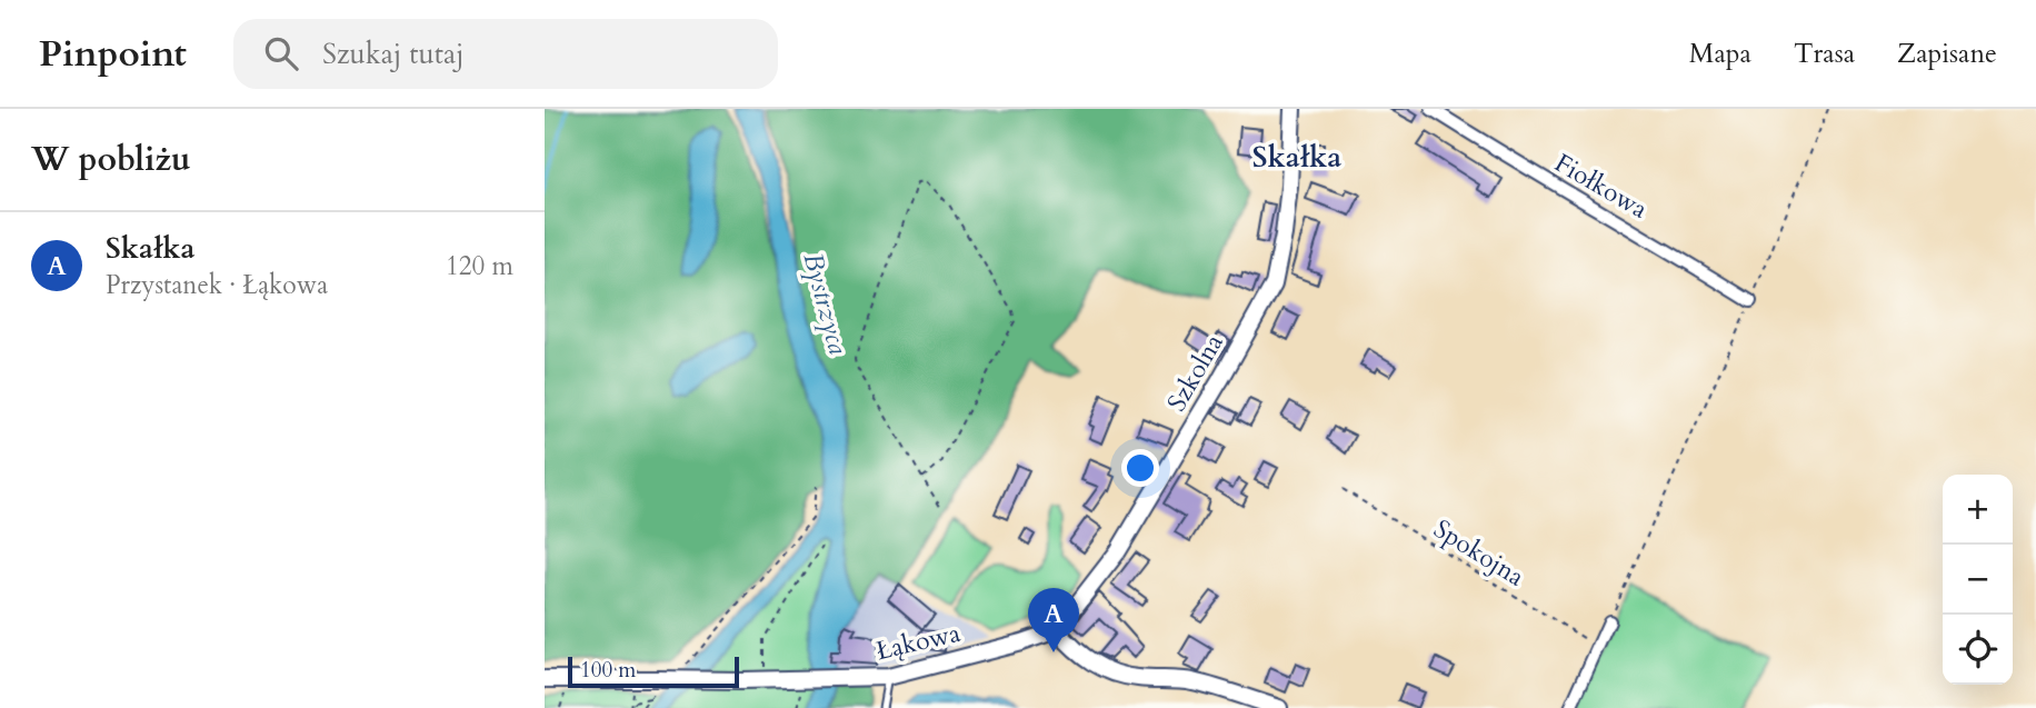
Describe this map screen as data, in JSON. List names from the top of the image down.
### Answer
{
  "streets": {
    "street": ["Fiołkowa", "Szkolna", "Łąkowa"],
    "path": ["Spokojna"]
  },
  "crossings": [
    ["Szkolna", "Łąkowa"]
  ],
  "districts": ["Skałka"],
  "water": ["Bystrzyca"],
  "scale_bar": "100 m",
  "page": {
    "header": "Pinpoint",
    "search": "Szukaj tutaj",
    "nav": ["Mapa", "Trasa", "Zapisane"],
    "heading": "W pobliżu",
    "list": [
      {
        "mark": "A",
        "name": "Skałka",
        "note": "Przystanek · Łąkowa",
        "value": "120 m"
      }
    ],
    "map_buttons": ["+", "−"],
    "pins": "A",
    "scale": "100 m"
  }
}
